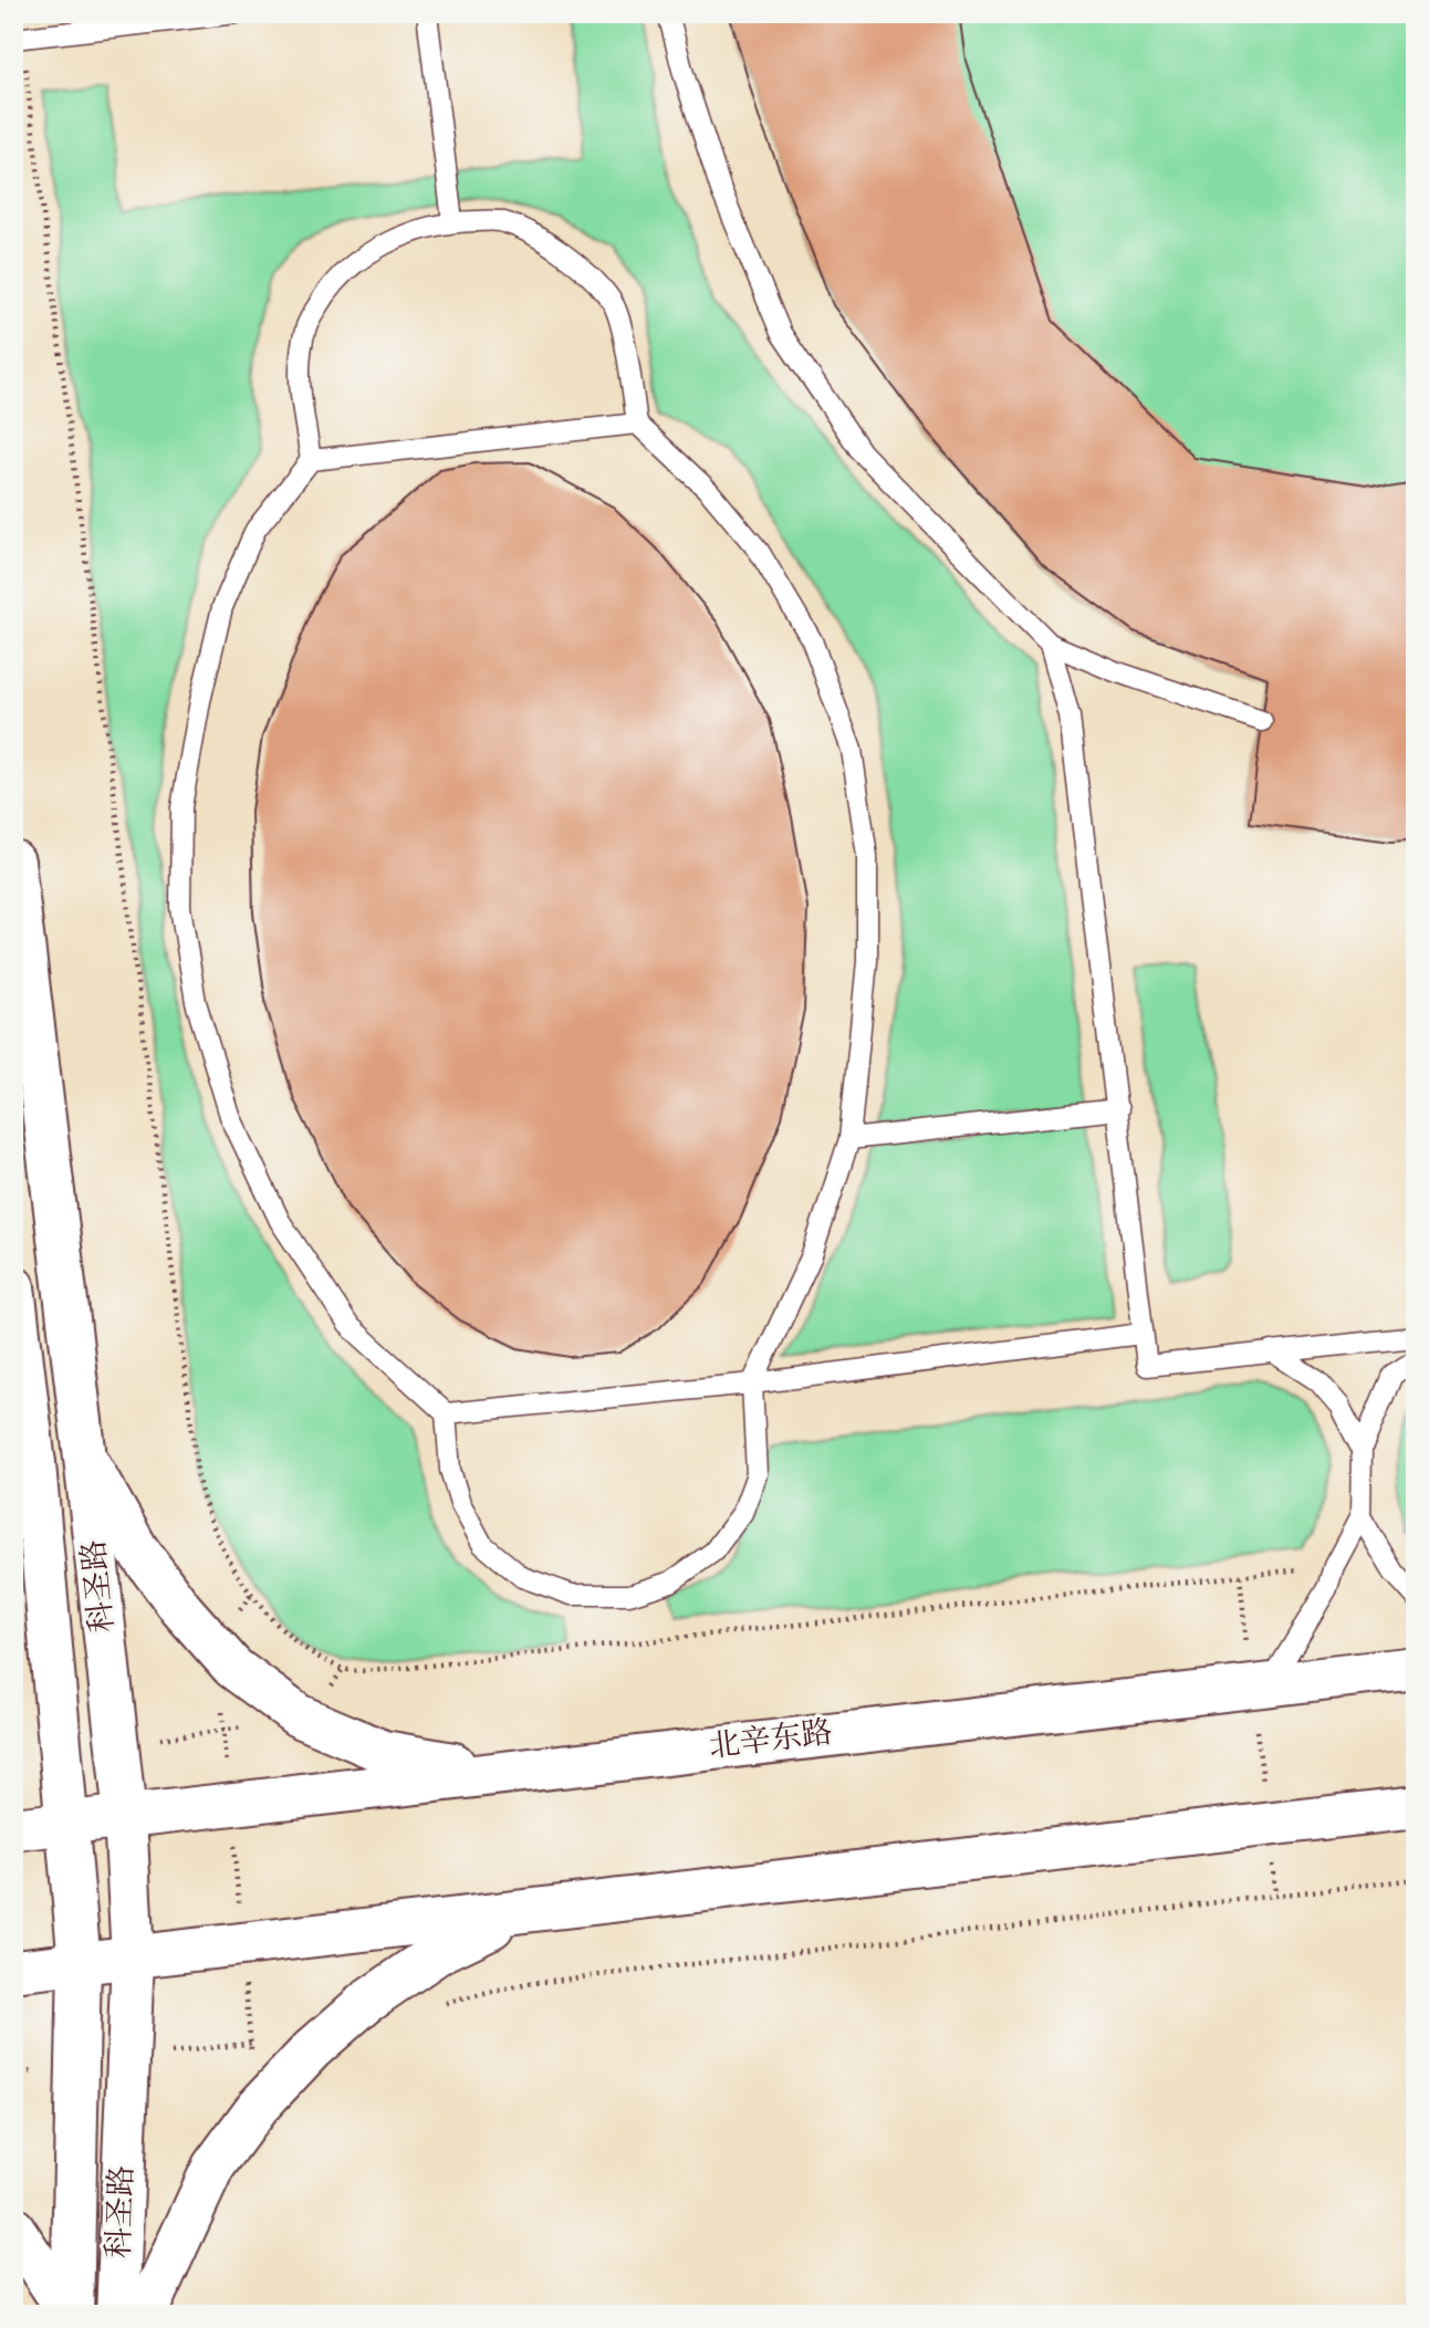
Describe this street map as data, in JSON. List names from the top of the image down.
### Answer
{
  "streets": {
    "main road": ["科圣路", "北辛东路"]
  },
  "crossings": [
    ["科圣路", "北辛东路"]
  ]
}
